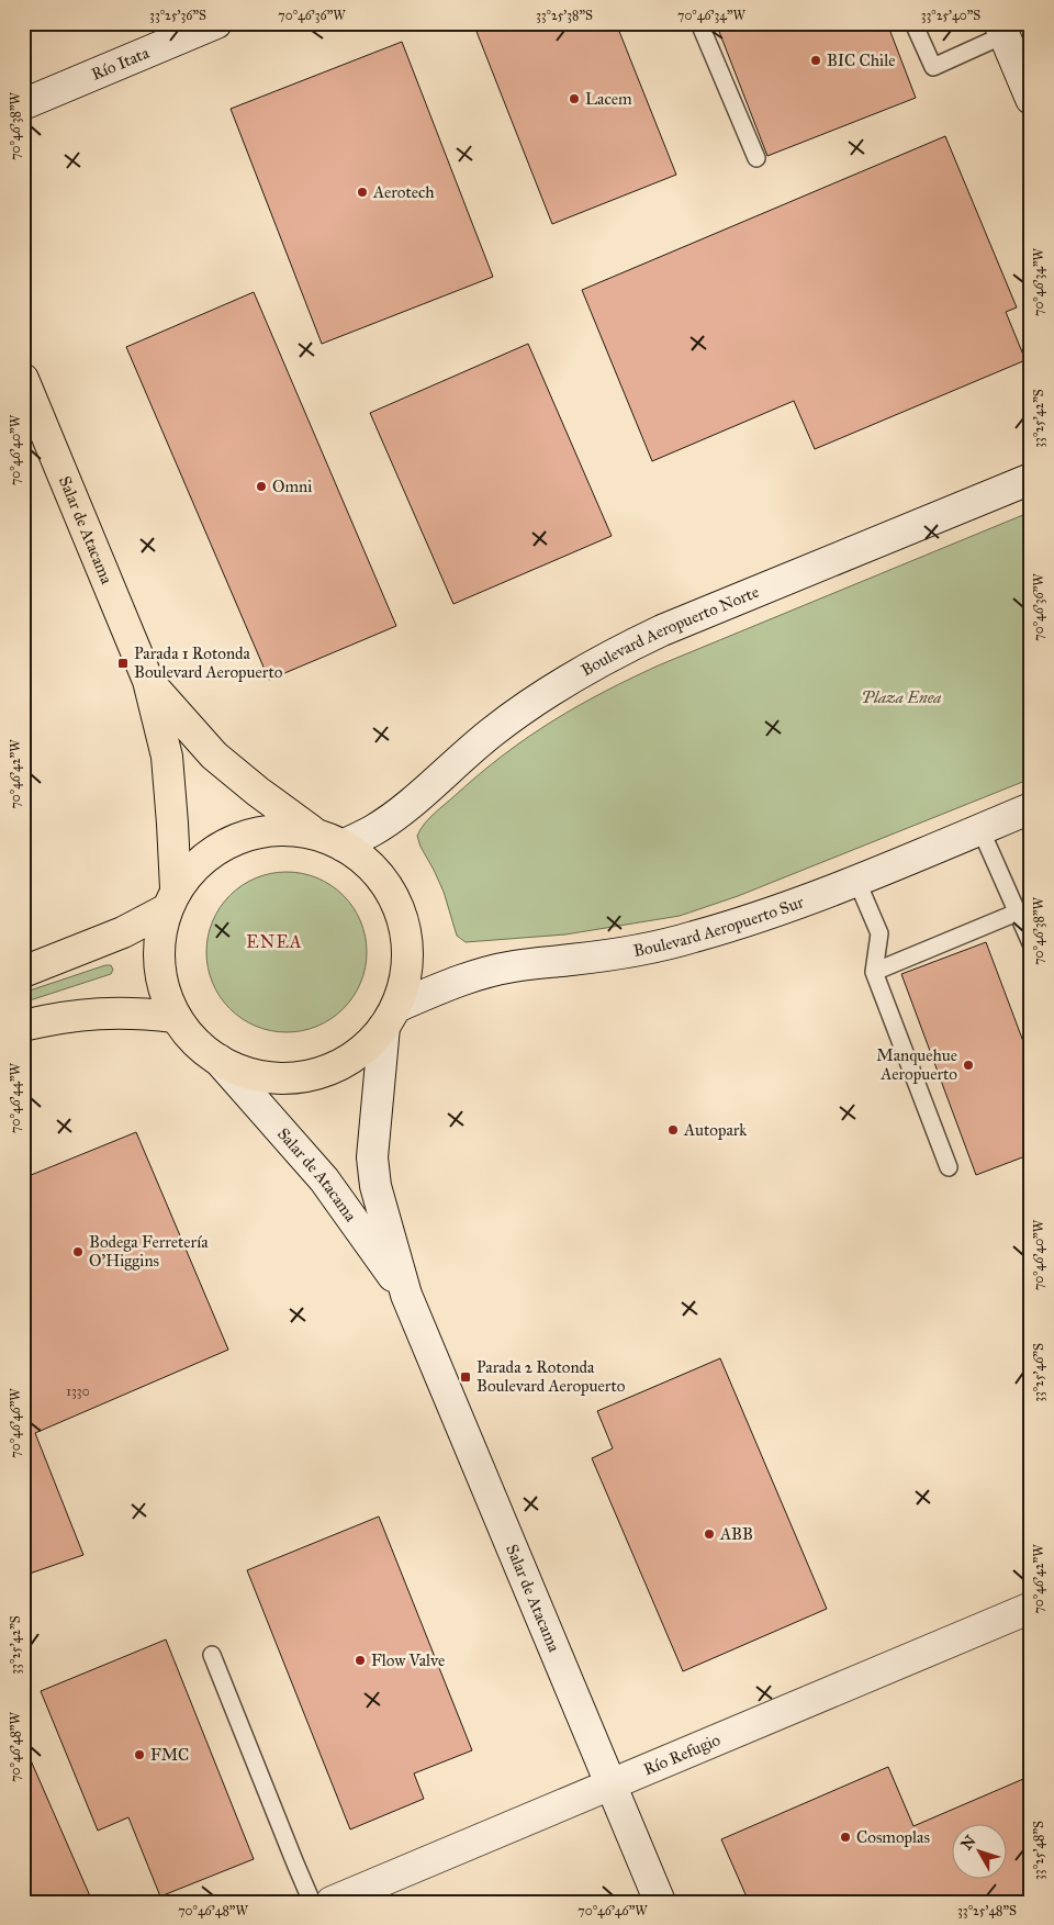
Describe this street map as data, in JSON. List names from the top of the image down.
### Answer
{
  "streets": {
    "main road": ["Salar de Atacama"],
    "street": [
      "Río Itata",
      "Boulevard Aeropuerto Norte",
      "Boulevard Aeropuerto Sur",
      "Río Refugio"
    ]
  },
  "crossings": [
    ["Salar de Atacama", "Boulevard Aeropuerto Sur"],
    ["Salar de Atacama", "Río Refugio"]
  ],
  "districts": ["ENEA"],
  "parks": ["Plaza Enea"],
  "places": {
    "other": [
      "BIC Chile",
      "Lacem",
      "Aerotech",
      "Omni",
      "Manquehue Aeropuerto",
      "Autopark",
      "Bodega Ferretería O'Higgins",
      "ABB",
      "Flow Valve",
      "FMC",
      "Cosmoplas"
    ],
    "transit": ["Parada 1 Rotonda Boulevard Aeropuerto", "Parada 2 Rotonda Boulevard Aeropuerto"]
  },
  "house_numbers": ["1330"],
  "north": "top left",
  "coordinates": [
    "33°25'36\"S",
    "70°46'36\"W",
    "33°25'38\"S",
    "70°46'34\"W",
    "33°25'40\"S",
    "70°46'38\"W",
    "33°25'42\"S",
    "70°46'40\"W",
    "70°46'42\"W",
    "70°46'44\"W",
    "33°25'46\"S",
    "70°46'46\"W",
    "70°46'48\"W",
    "33°25'48\"S"
  ]
}
